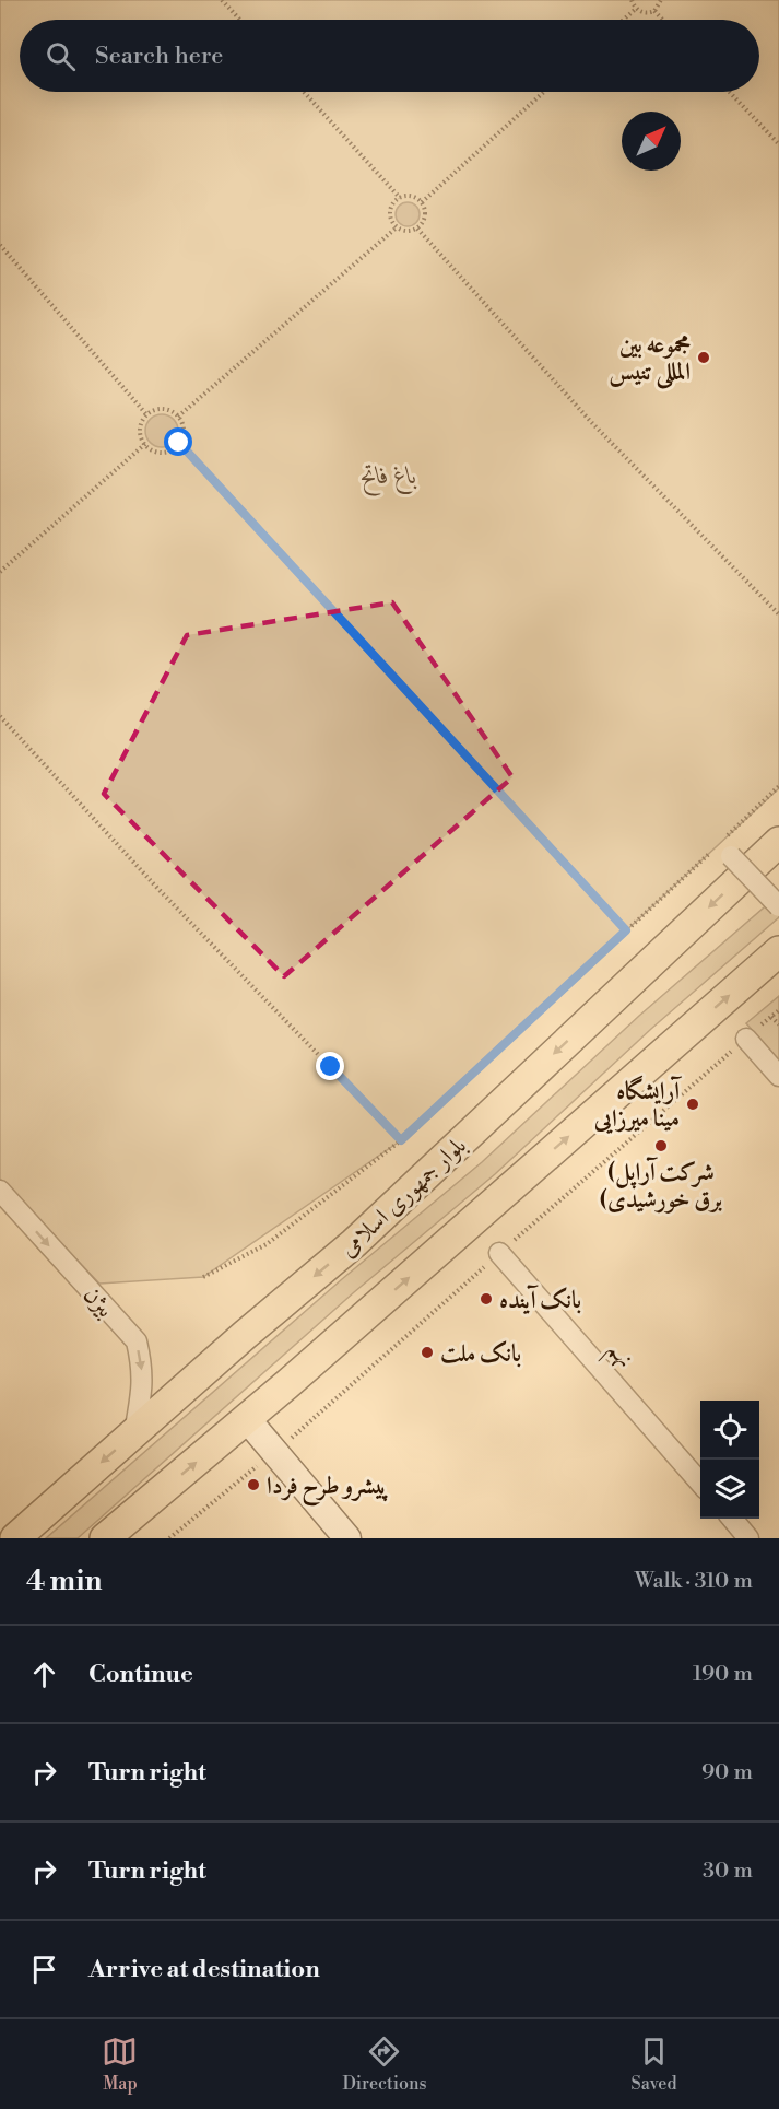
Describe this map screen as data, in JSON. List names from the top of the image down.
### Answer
{
  "streets": {
    "main road": ["بلوار جمهوری اسلامی"],
    "street": ["بیژن", "نهم"]
  },
  "crossings": [
    ["بلوار جمهوری اسلامی", "بیژن"]
  ],
  "one_way": ["بیژن"],
  "parks": ["باغ فاتح"],
  "places": [
    "مجموعه بین المللی تنیس",
    "آرایشگاه مینا میرزایی",
    "(شرکت آراپل (برق خورشیدی",
    "بانک آینده",
    "بانک ملت",
    "پیشرو طرح فردا"
  ],
  "north": "top right",
  "page": {
    "search": "Search here",
    "heading": ["4 min", "Walk · 310 m"],
    "list": [
      ["Continue", "190 m"],
      ["Turn right", "90 m"],
      ["Turn right", "30 m"],
      "Arrive at destination"
    ],
    "nav": ["Map", "Directions", "Saved"]
  }
}
